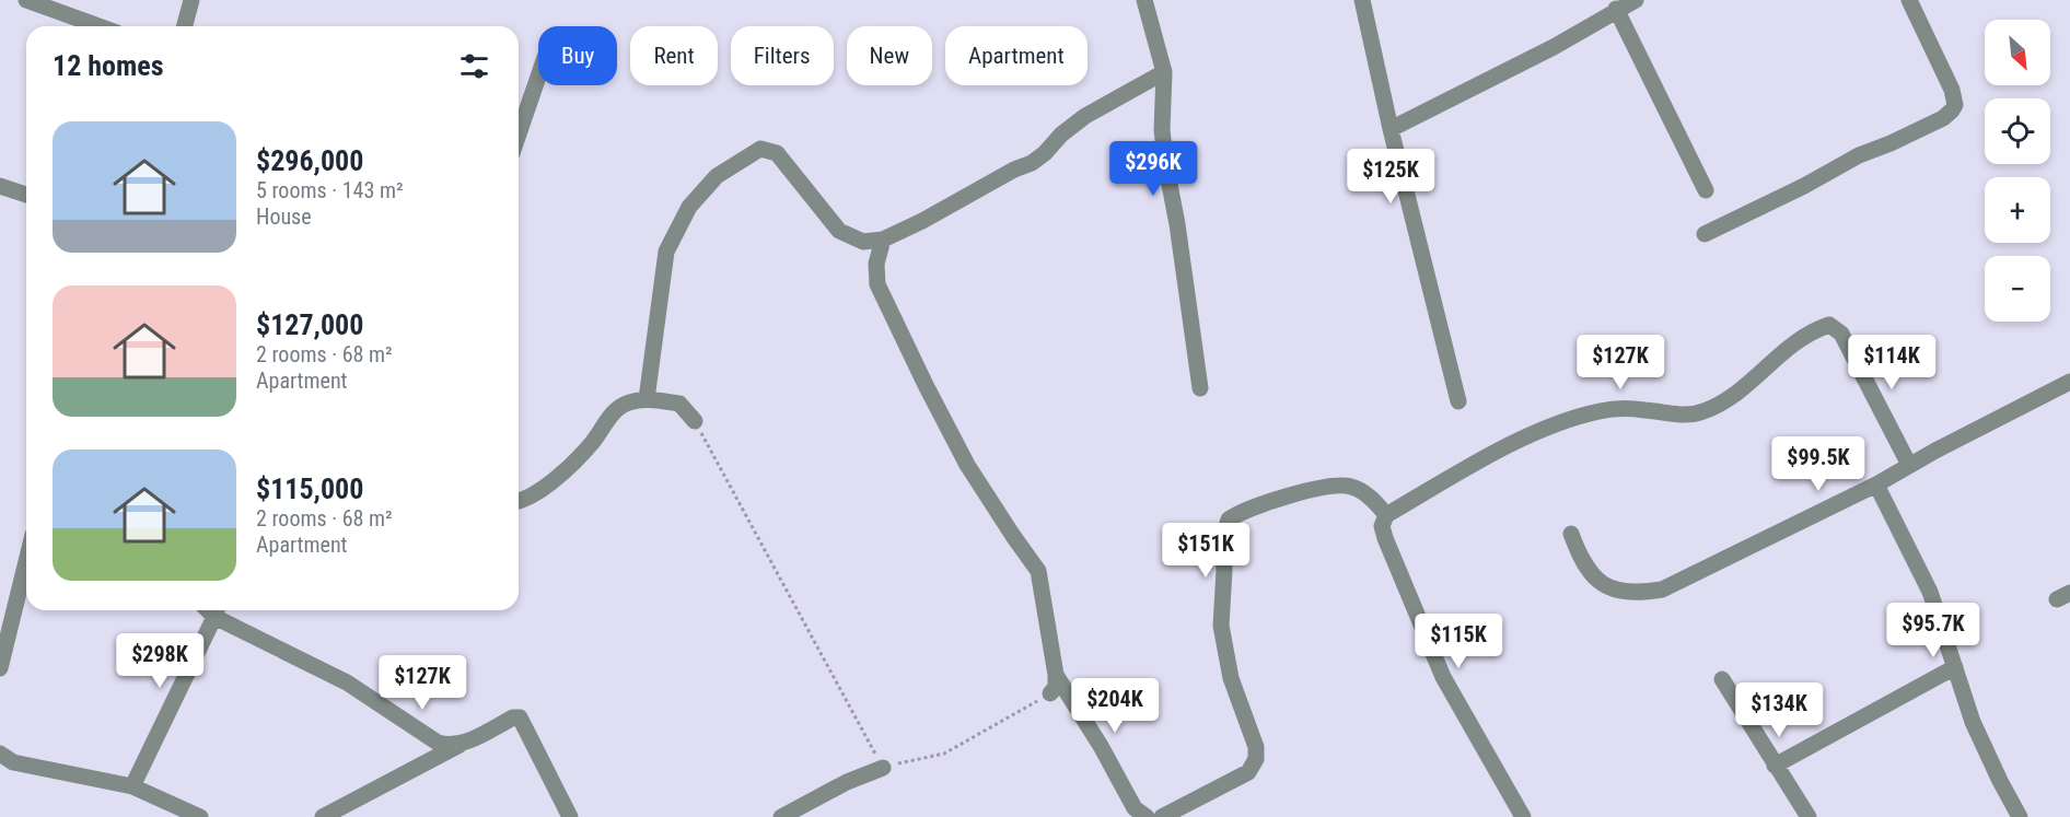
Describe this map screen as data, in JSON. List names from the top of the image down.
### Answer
{
  "north": "bottom right",
  "page": {
    "map_buttons": ["+", "−"],
    "chip": [
      "Buy",
      "Rent",
      "Filters",
      "New",
      "Apartment"
    ],
    "heading": "12 homes",
    "list": [
      {
        "name": "$296,000",
        "note": "5 rooms · 143 m² · House"
      },
      {
        "name": "$127,000",
        "note": "2 rooms · 68 m² · Apartment"
      },
      {
        "name": "$115,000",
        "note": "2 rooms · 68 m² · Apartment"
      }
    ],
    "price": [
      "$296K",
      "$125K",
      "$127K",
      "$114K",
      "$99.5K",
      "$151K",
      "$95.7K",
      "$115K",
      "$298K",
      "$127K",
      "$204K",
      "$134K"
    ]
  }
}
